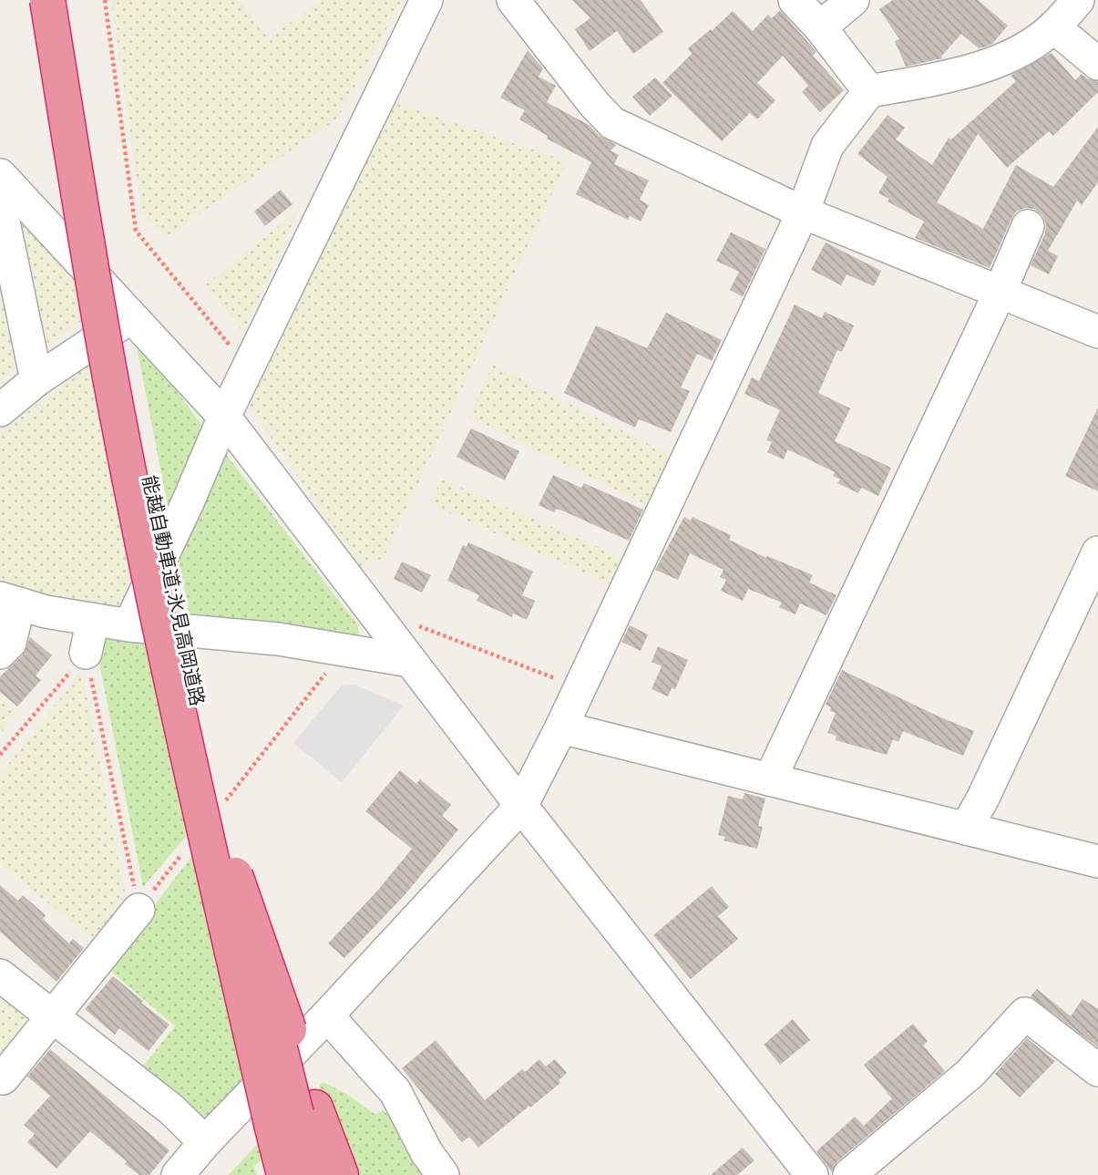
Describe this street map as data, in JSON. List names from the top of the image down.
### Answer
{
  "streets": {
    "highway": ["能越自動車道;氷見高岡道路"]
  }
}
